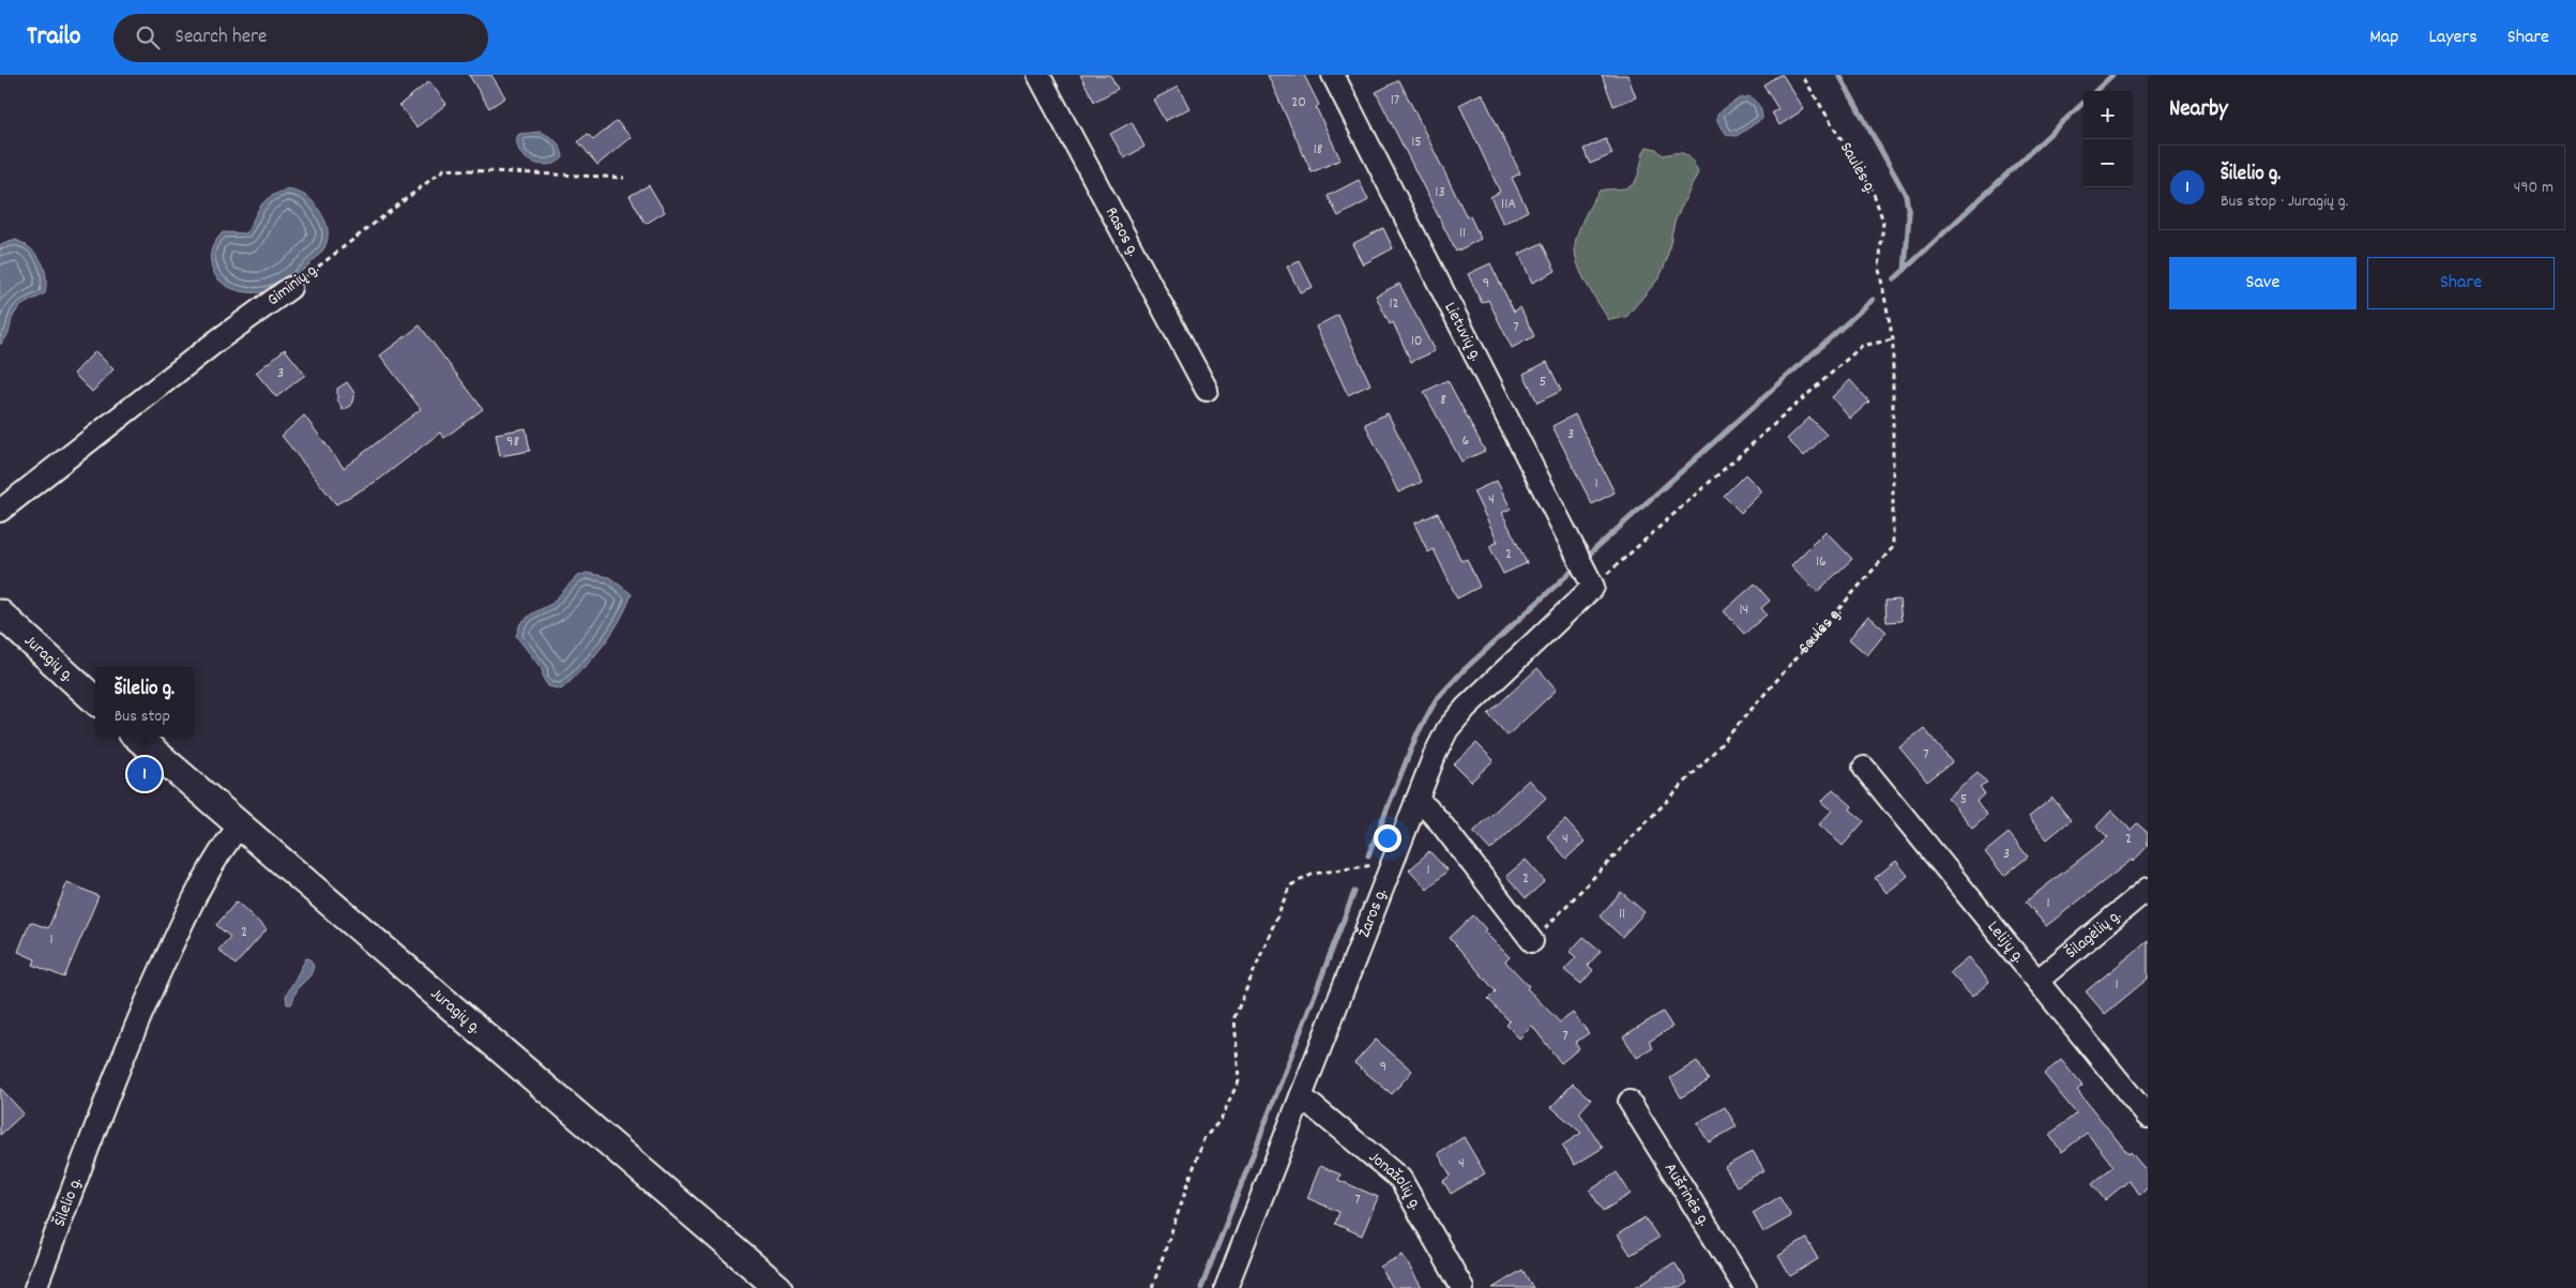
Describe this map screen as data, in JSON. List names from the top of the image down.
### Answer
{
  "streets": {
    "main road": ["Juragių g."],
    "street": [
      "Rasos g.",
      "Giminių g.",
      "Lietuvių g.",
      "Žaros g.",
      "Šilagėlių g.",
      "Lelijų g.",
      "Jonažolių g.",
      "Aušrinės g.",
      "Šilelio g."
    ],
    "path": ["Saulės g."]
  },
  "crossings": [
    ["Lietuvių g.", "Žaros g."],
    ["Juragių g.", "Šilelio g."],
    ["Žaros g.", "Jonažolių g."],
    ["Šilagėlių g.", "Lelijų g."]
  ],
  "house_numbers": [
    "17",
    "20",
    "15",
    "18",
    "13",
    "11A",
    "11",
    "9",
    "12",
    "7",
    "10",
    "3",
    "5",
    "8",
    "3",
    "6",
    "98",
    "1",
    "4",
    "2",
    "16",
    "14",
    "7",
    "5",
    "4",
    "2",
    "3",
    "1",
    "2",
    "1",
    "11",
    "2",
    "1",
    "1",
    "7",
    "9",
    "4",
    "7"
  ],
  "page": {
    "header": "Trailo",
    "search": "Search here",
    "nav": ["Map", "Layers", "Share"],
    "heading": "Nearby",
    "map_buttons": ["+", "−"],
    "list": [
      {
        "mark": "1",
        "name": "Šilelio g.",
        "note": "Bus stop · Juragių g.",
        "value": "490 m"
      }
    ],
    "buttons": ["Save", "Share"],
    "popup": ["Šilelio g.", "Bus stop"],
    "pins": "1"
  }
}
